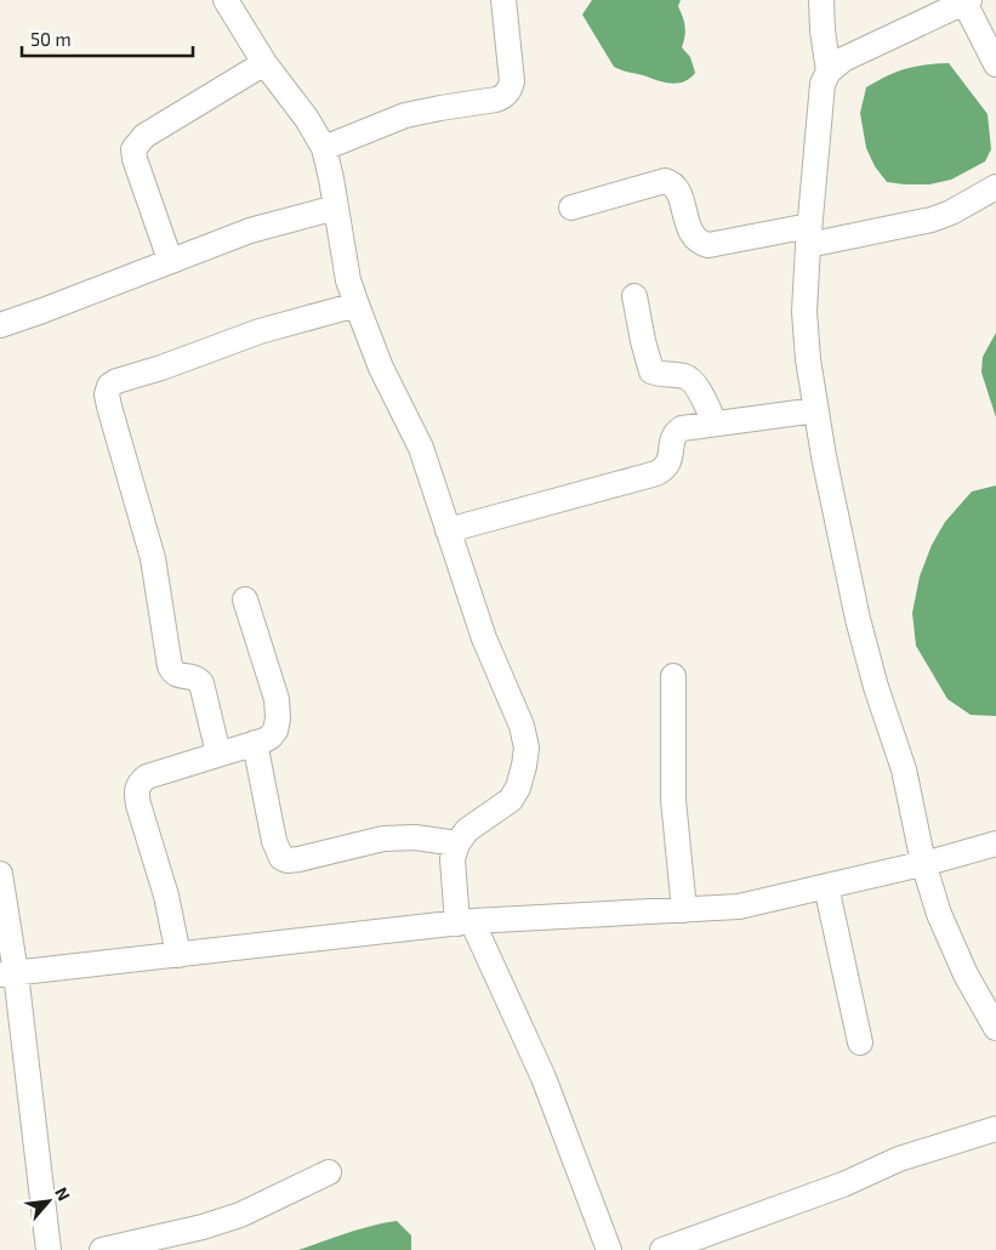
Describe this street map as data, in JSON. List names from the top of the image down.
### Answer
{
  "scale_bar": "50 m",
  "north": "top right"
}
